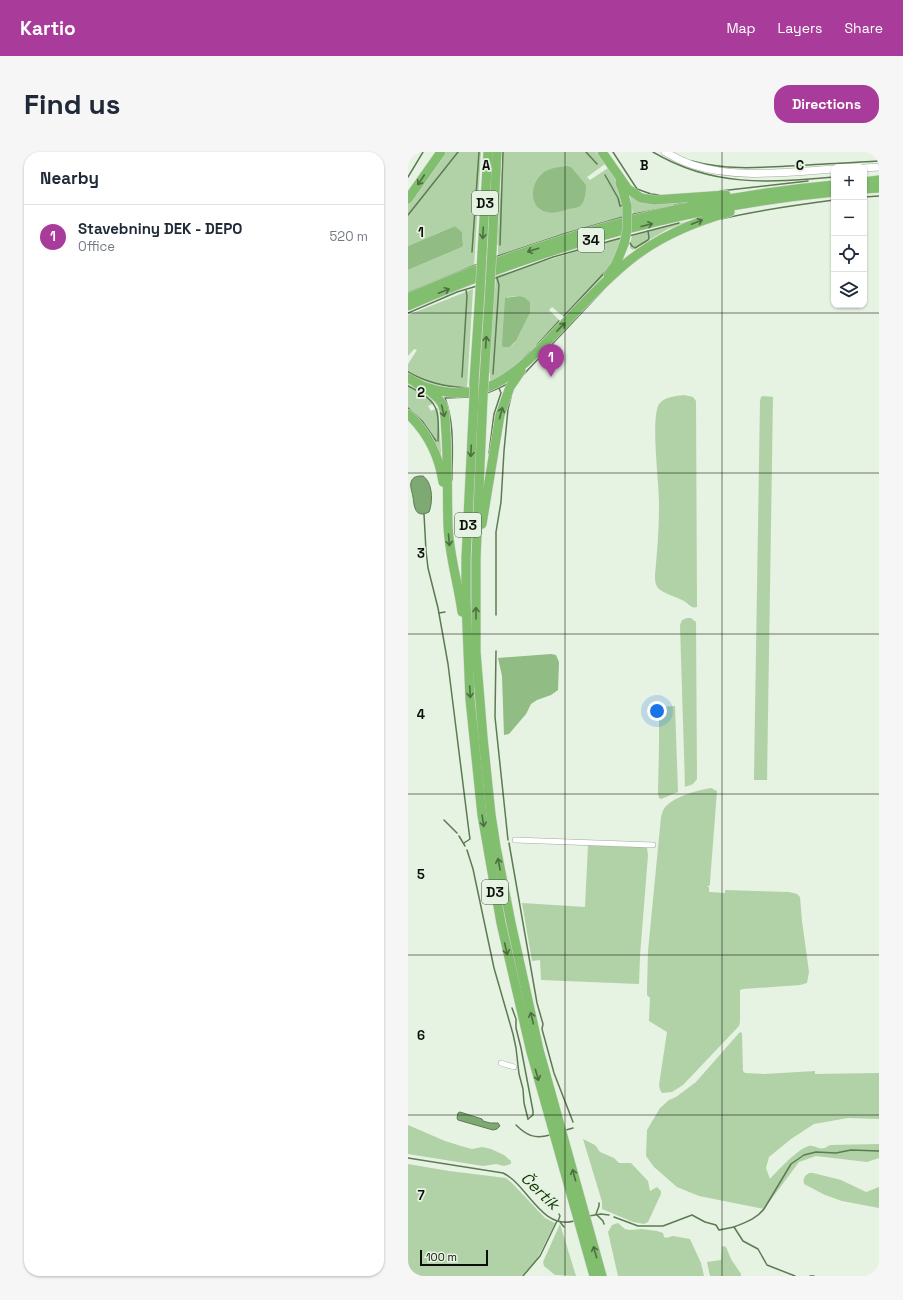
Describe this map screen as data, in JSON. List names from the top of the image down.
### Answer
{
  "streets": {
    "highway": ["D3", "34"]
  },
  "water": ["Čertík"],
  "scale_bar": "100 m",
  "page": {
    "header": "Kartio",
    "nav": ["Map", "Layers", "Share"],
    "buttons": "Directions",
    "title": "Find us",
    "heading": "Nearby",
    "map_buttons": ["+", "−"],
    "list": [
      {
        "mark": "1",
        "name": "Stavebniny DEK - DEPO",
        "note": "Office",
        "value": "520 m"
      }
    ],
    "pins": "1",
    "scale": "100 m"
  },
  "grid": {
    "columns": ["A", "B", "C"],
    "rows": [
      "1",
      "2",
      "3",
      "4",
      "5",
      "6",
      "7"
    ]
  }
}
